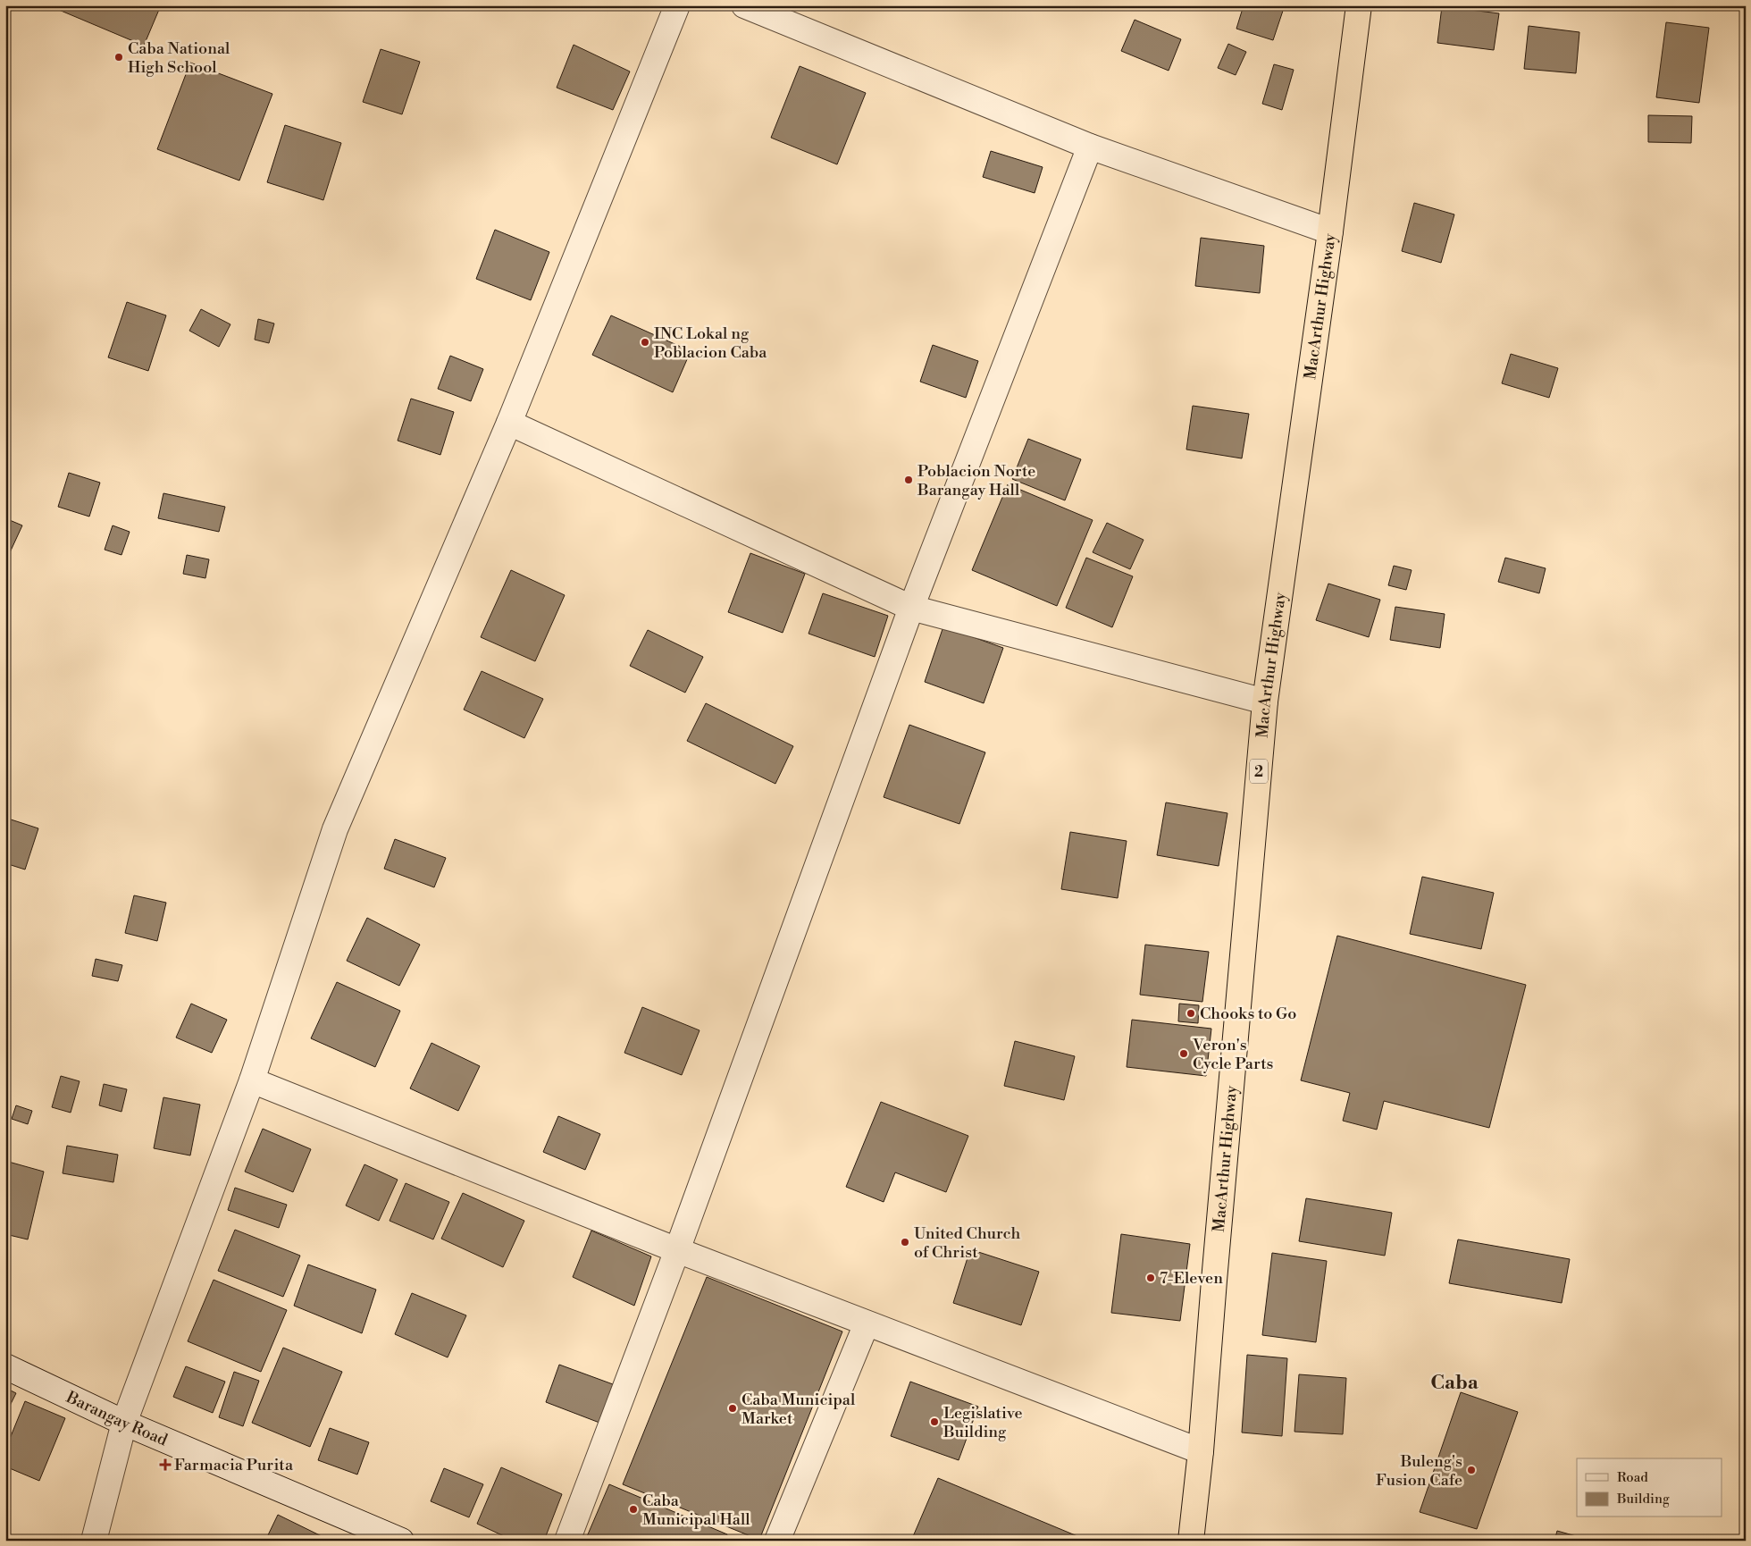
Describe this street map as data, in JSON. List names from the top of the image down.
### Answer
{
  "streets": {
    "highway": ["MacArthur Highway", "2"],
    "street": ["Barangay Road"]
  },
  "districts": ["Caba"],
  "places": {
    "other": [
      "Caba National High School",
      "INC Lokal ng Poblacion Caba",
      "Poblacion Norte Barangay Hall",
      "Chooks to Go",
      "Veron's Cycle Parts",
      "United Church of Christ",
      "7-Eleven",
      "Caba Municipal Market",
      "Legislative Building",
      "Buleng's Fusion Cafe",
      "Caba Municipal Hall"
    ],
    "health": ["Farmacia Purita"]
  },
  "legend": ["Road", "Building"]
}
